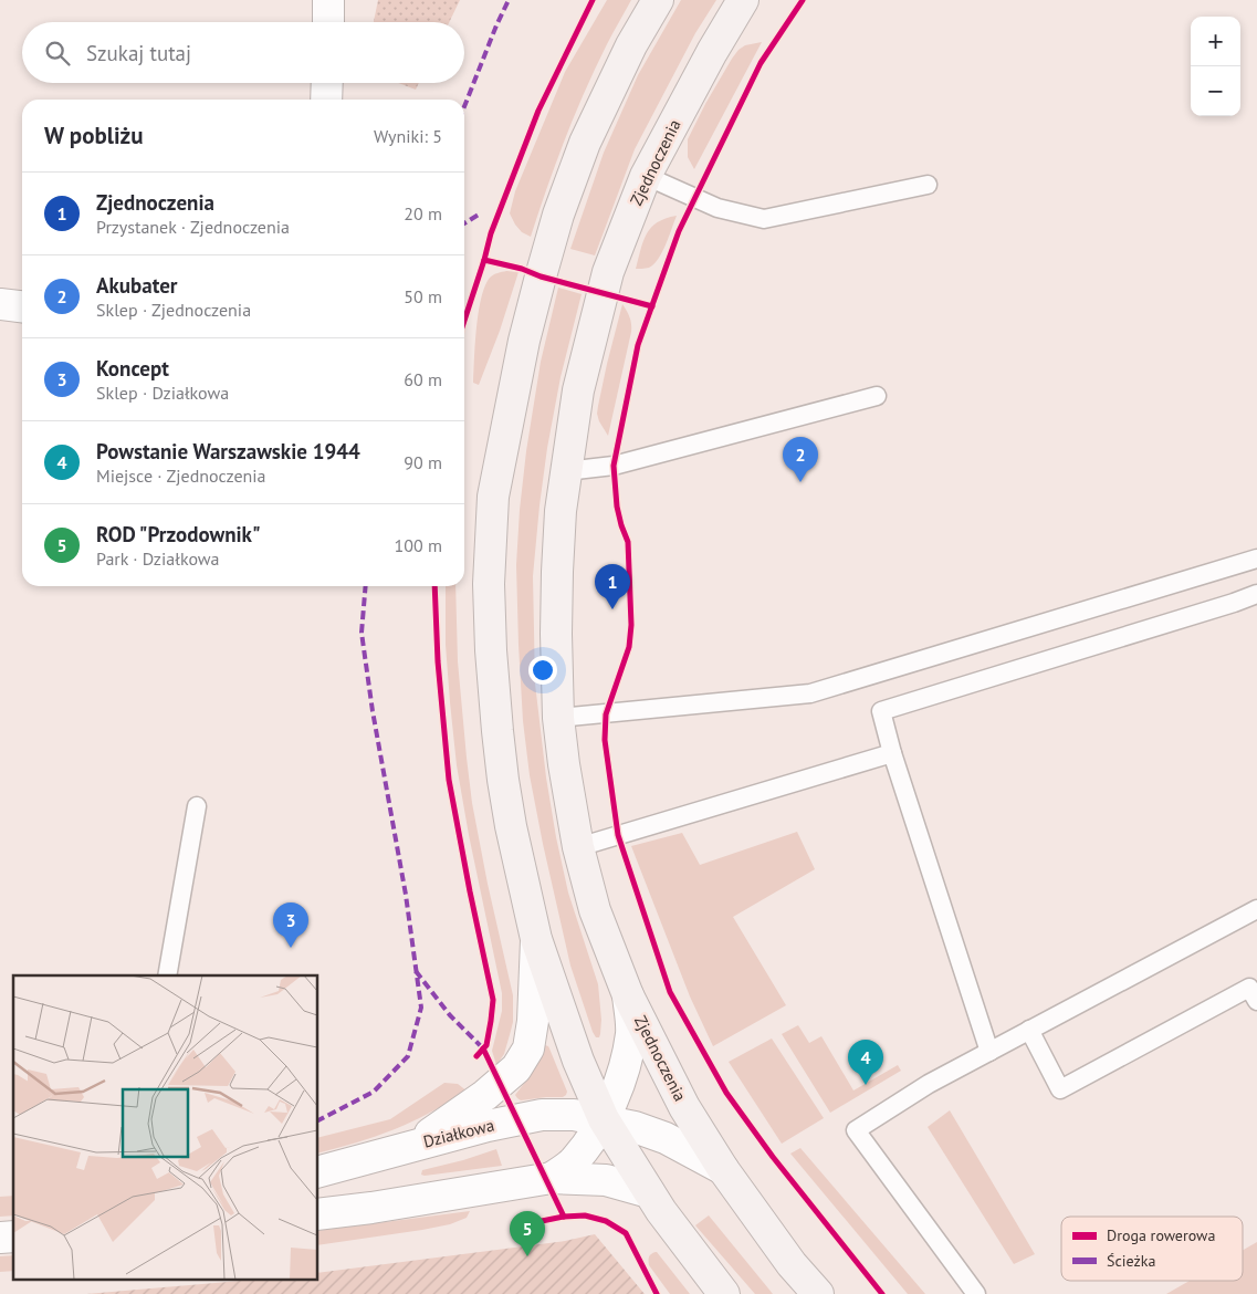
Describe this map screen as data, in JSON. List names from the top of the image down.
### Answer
{
  "streets": {
    "main road": ["Zjednoczenia"],
    "street": ["Działkowa"]
  },
  "crossings": [
    ["Zjednoczenia", "Działkowa"]
  ],
  "legend": ["Droga rowerowa", "Ścieżka"],
  "page": {
    "map_buttons": ["+", "−"],
    "search": "Szukaj tutaj",
    "heading": ["W pobliżu", "Wyniki: 5"],
    "list": [
      {
        "mark": "1",
        "name": "Zjednoczenia",
        "note": "Przystanek · Zjednoczenia",
        "value": "20 m"
      },
      {
        "mark": "2",
        "name": "Akubater",
        "note": "Sklep · Zjednoczenia",
        "value": "50 m"
      },
      {
        "mark": "3",
        "name": "Koncept",
        "note": "Sklep · Działkowa",
        "value": "60 m"
      },
      {
        "mark": "4",
        "name": "Powstanie Warszawskie 1944",
        "note": "Miejsce · Zjednoczenia",
        "value": "90 m"
      },
      {
        "mark": "5",
        "name": "ROD \"Przodownik\"",
        "note": "Park · Działkowa",
        "value": "100 m"
      }
    ],
    "pins": [
      "2",
      "1",
      "3",
      "4",
      "5"
    ]
  }
}
